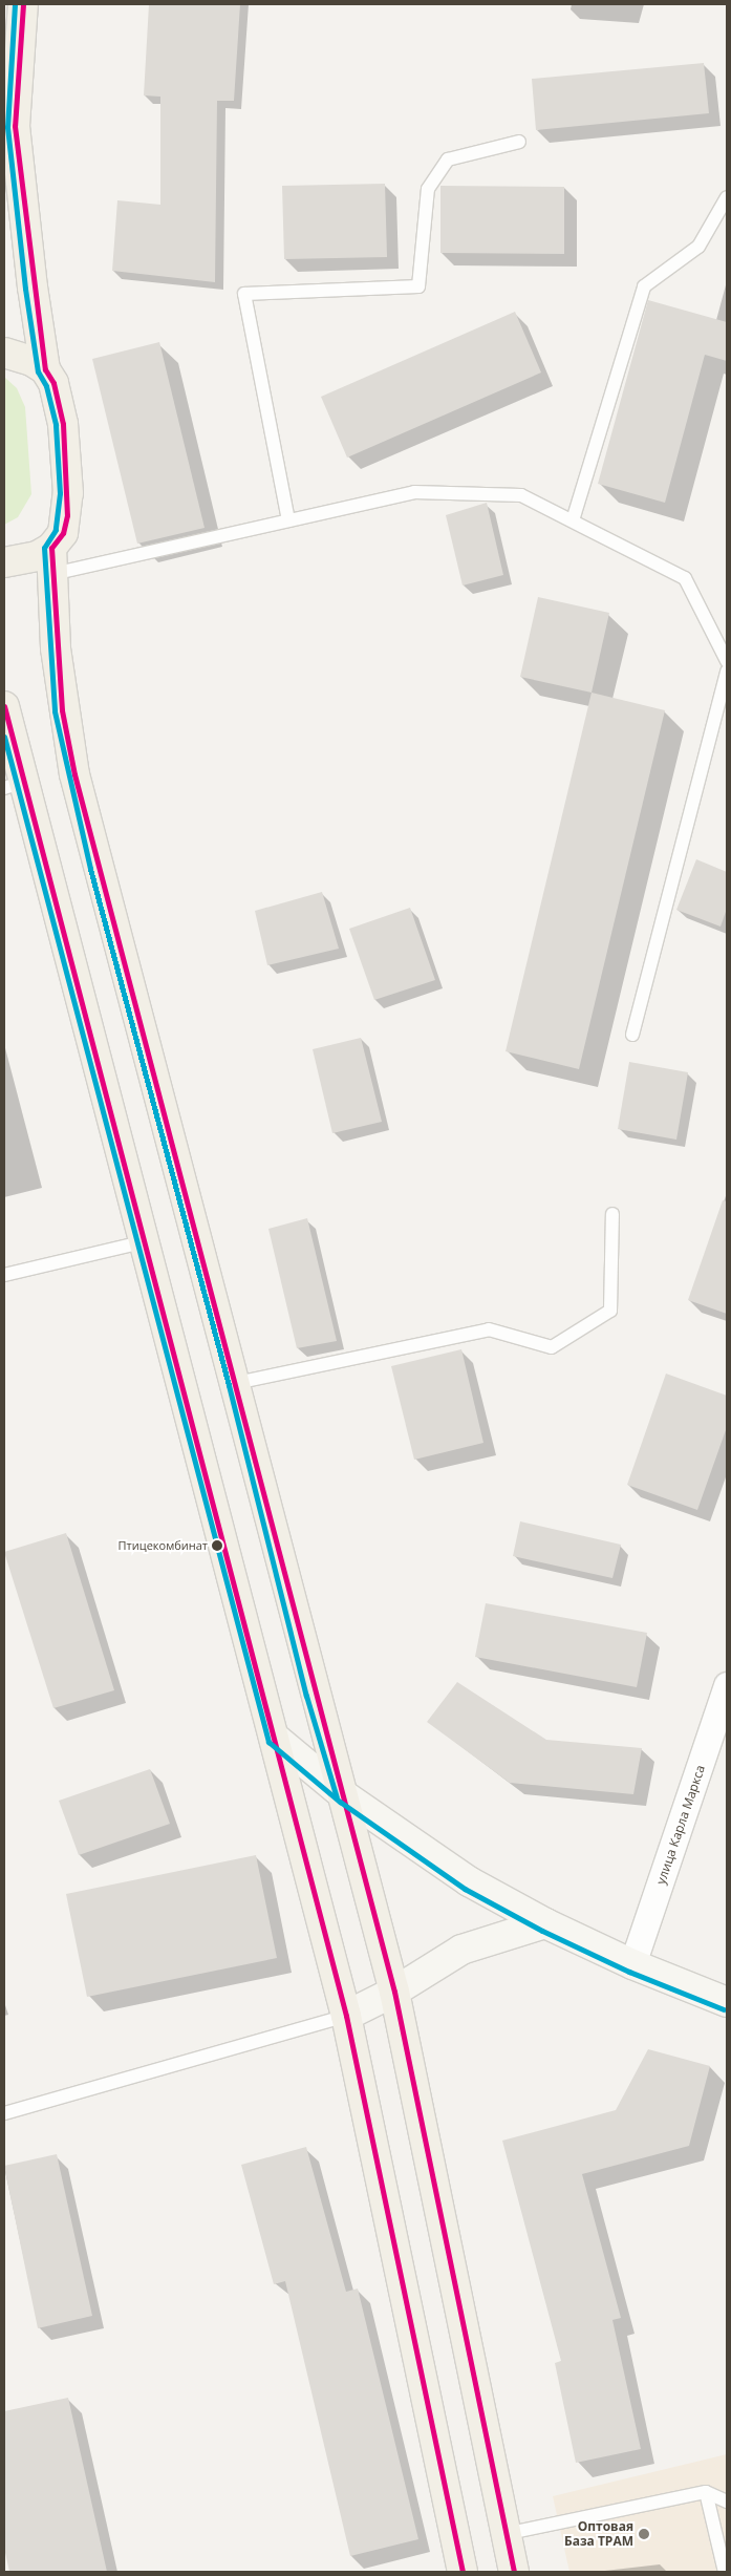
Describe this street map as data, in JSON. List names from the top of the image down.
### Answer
{
  "streets": {
    "street": ["улица Карла Маркса"]
  },
  "places": ["Птицекомбинат", "Оптовая База ТРАМ"]
}
